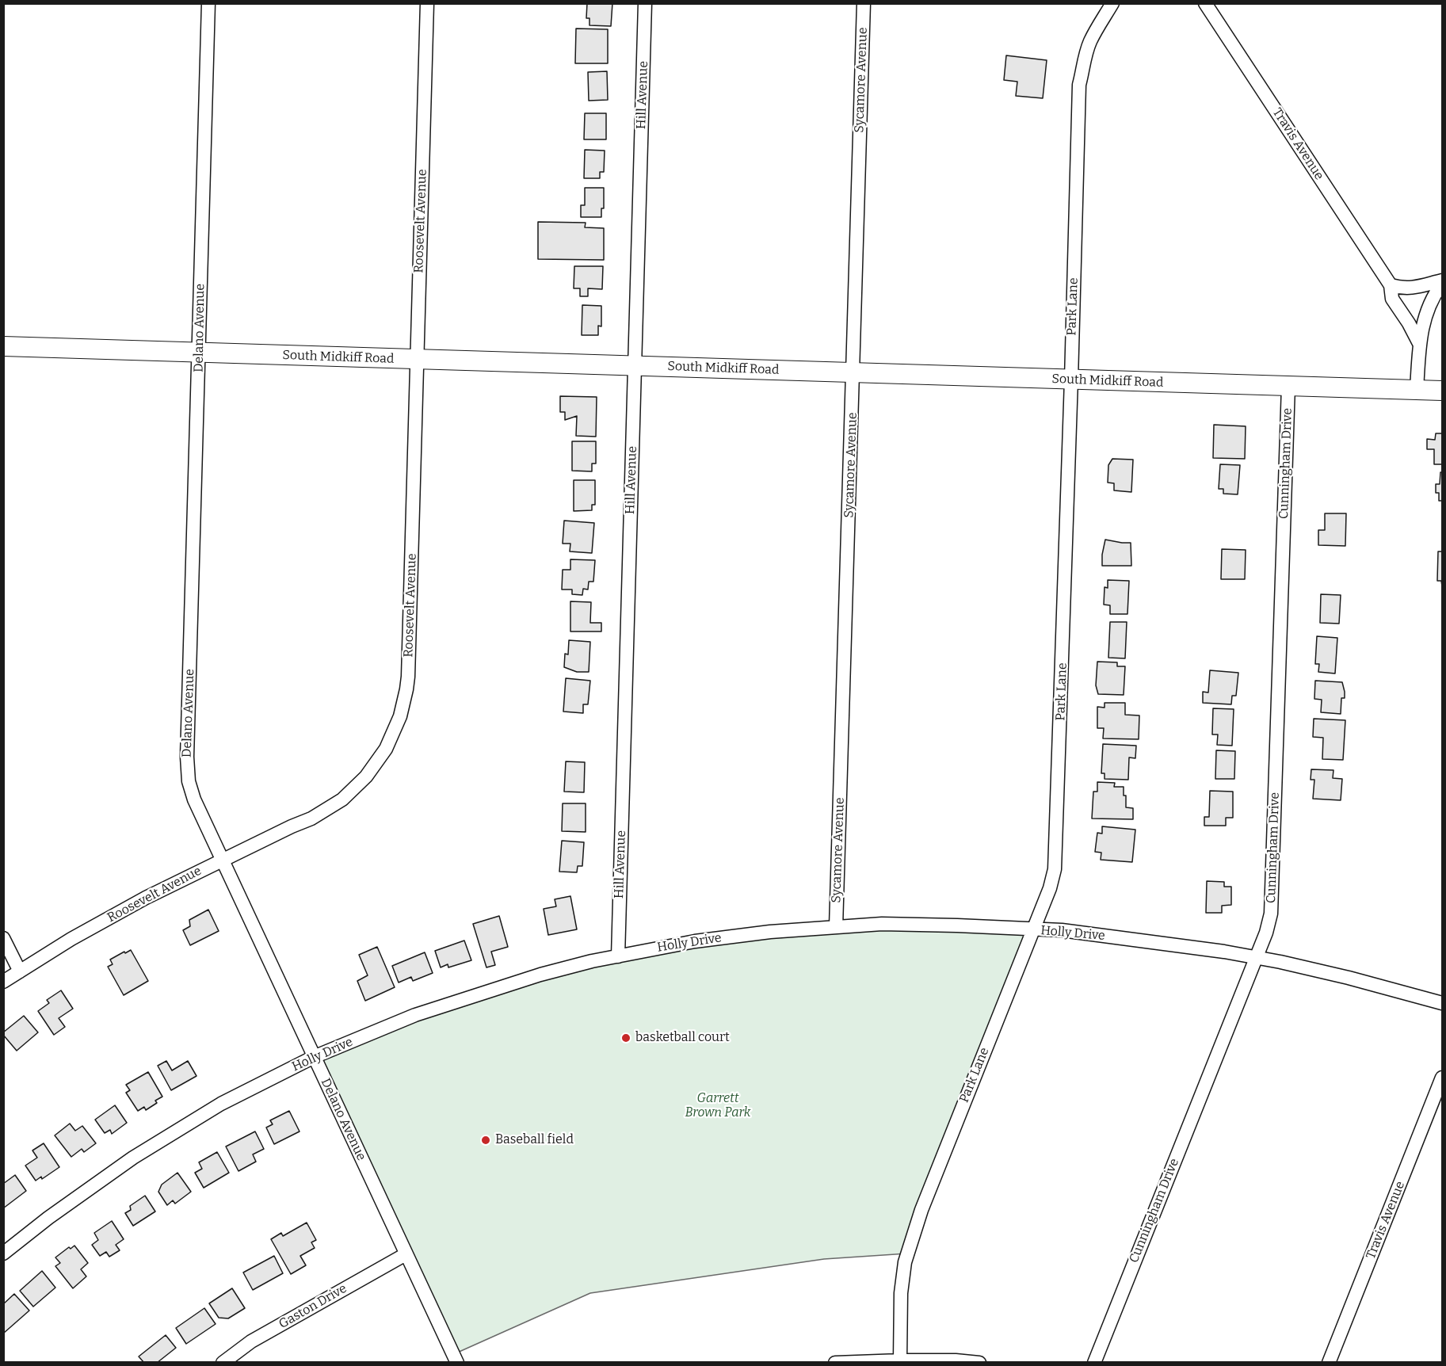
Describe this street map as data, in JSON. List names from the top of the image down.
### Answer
{
  "streets": {
    "main road": ["South Midkiff Road"],
    "street": [
      "Sycamore Avenue",
      "Hill Avenue",
      "Travis Avenue",
      "Roosevelt Avenue",
      "Park Lane",
      "Delano Avenue",
      "Cunningham Drive",
      "Holly Drive",
      "Gaston Drive"
    ]
  },
  "crossings": [
    ["Sycamore Avenue", "South Midkiff Road"],
    ["Sycamore Avenue", "Holly Drive"],
    ["Hill Avenue", "South Midkiff Road"],
    ["Hill Avenue", "Holly Drive"],
    ["Roosevelt Avenue", "Delano Avenue"],
    ["Roosevelt Avenue", "South Midkiff Road"],
    ["Park Lane", "South Midkiff Road"],
    ["Park Lane", "Holly Drive"],
    ["Delano Avenue", "South Midkiff Road"],
    ["Delano Avenue", "Holly Drive"],
    ["Delano Avenue", "Gaston Drive"],
    ["South Midkiff Road", "Cunningham Drive"],
    ["Cunningham Drive", "Holly Drive"]
  ],
  "parks": ["Garrett Brown Park"],
  "places": ["basketball court", "Baseball field"]
}
